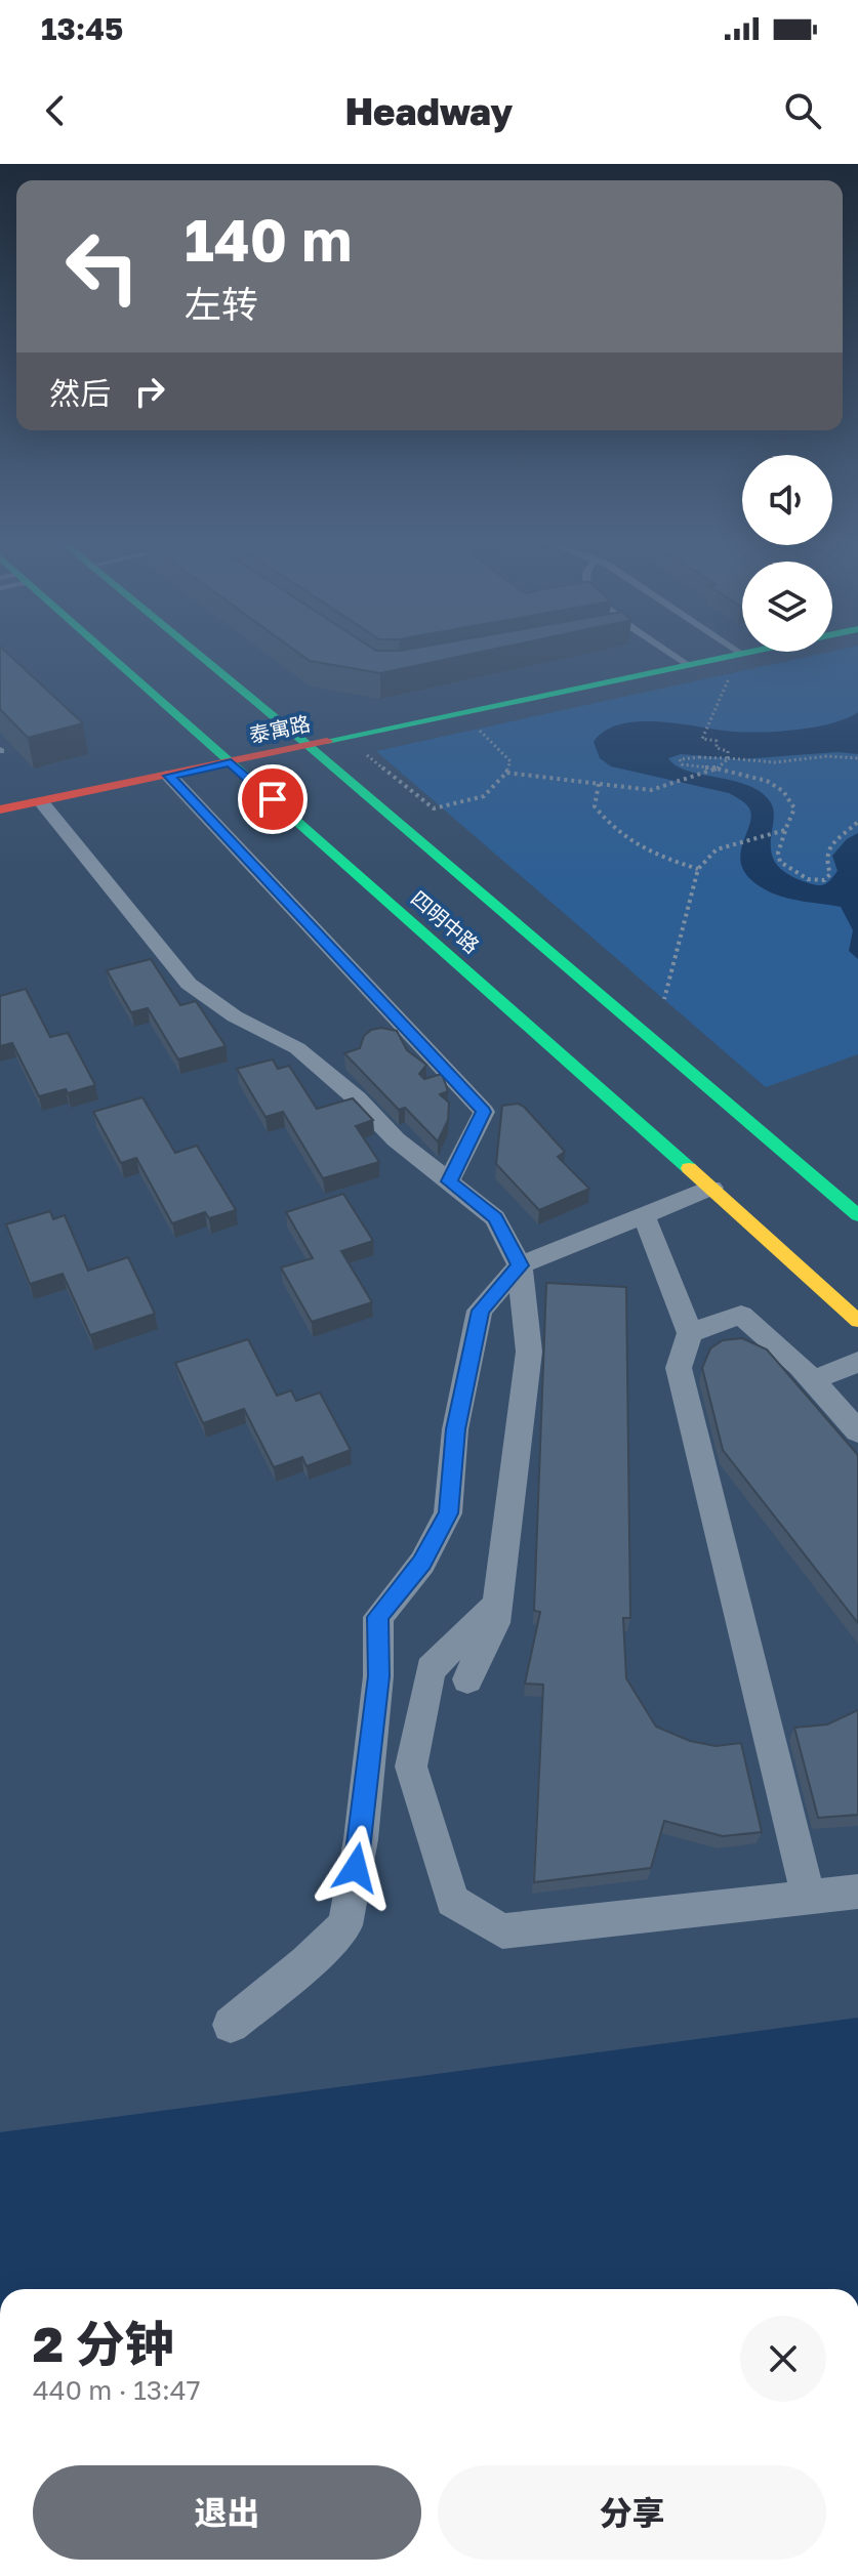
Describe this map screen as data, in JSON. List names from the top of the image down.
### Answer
{
  "streets": {
    "main road": ["泰寓路", "四明中路"]
  },
  "crossings": [
    ["泰寓路", "四明中路"]
  ],
  "page": {
    "status": "13:45",
    "header": "Headway",
    "turn": ["140 m", "左转"],
    "then": "然后",
    "heading": ["2 分钟", "440 m · 13:47"],
    "buttons": ["退出", "分享"]
  }
}
